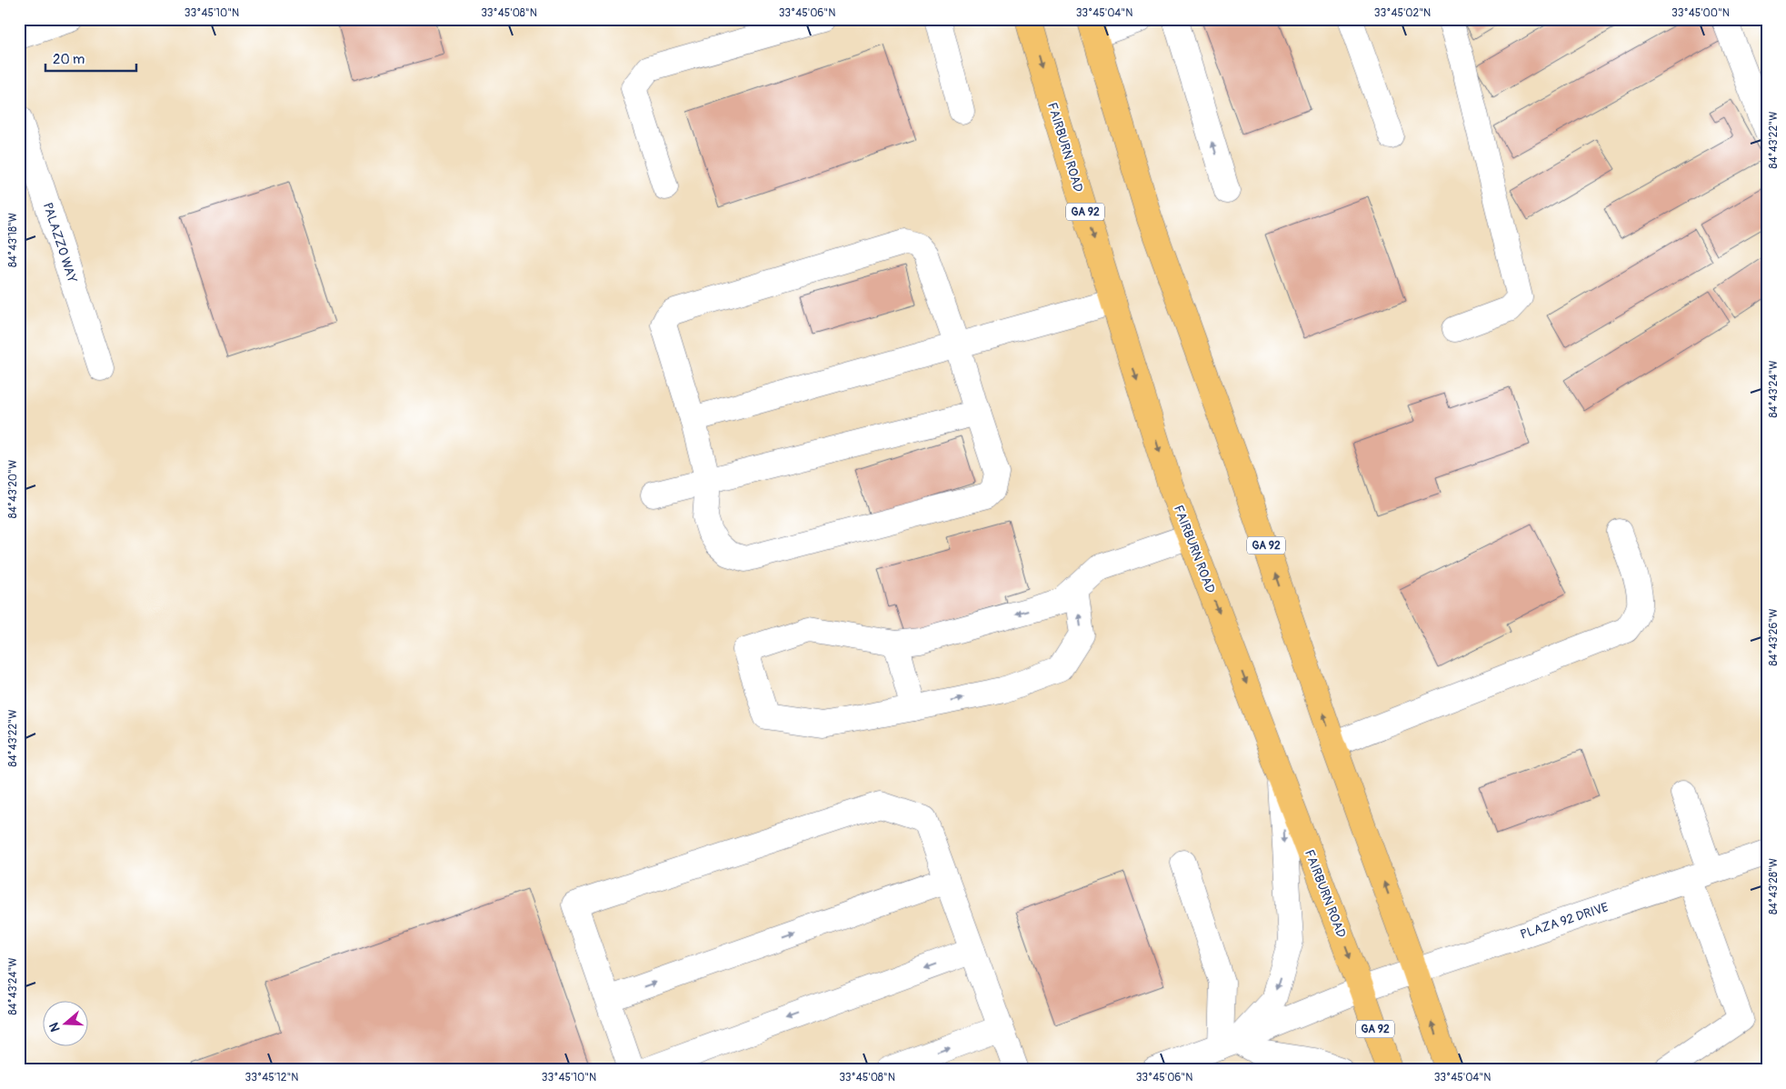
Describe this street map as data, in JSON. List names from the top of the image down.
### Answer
{
  "streets": {
    "main road": ["FAIRBURN ROAD", "GA 92"],
    "street": ["PALAZZO WAY", "PLAZA 92 DRIVE"]
  },
  "crossings": [
    ["FAIRBURN ROAD", "PLAZA 92 DRIVE"],
    ["GA 92", "PLAZA 92 DRIVE"]
  ],
  "scale_bar": "20 m",
  "north": "left",
  "coordinates": [
    "33°45'10\"N",
    "33°45'08\"N",
    "33°45'06\"N",
    "33°45'04\"N",
    "33°45'02\"N",
    "33°45'00\"N",
    "84°43'22\"W",
    "84°43'18\"W",
    "84°43'24\"W",
    "84°43'20\"W",
    "84°43'26\"W",
    "84°43'28\"W",
    "33°45'12\"N"
  ]
}
